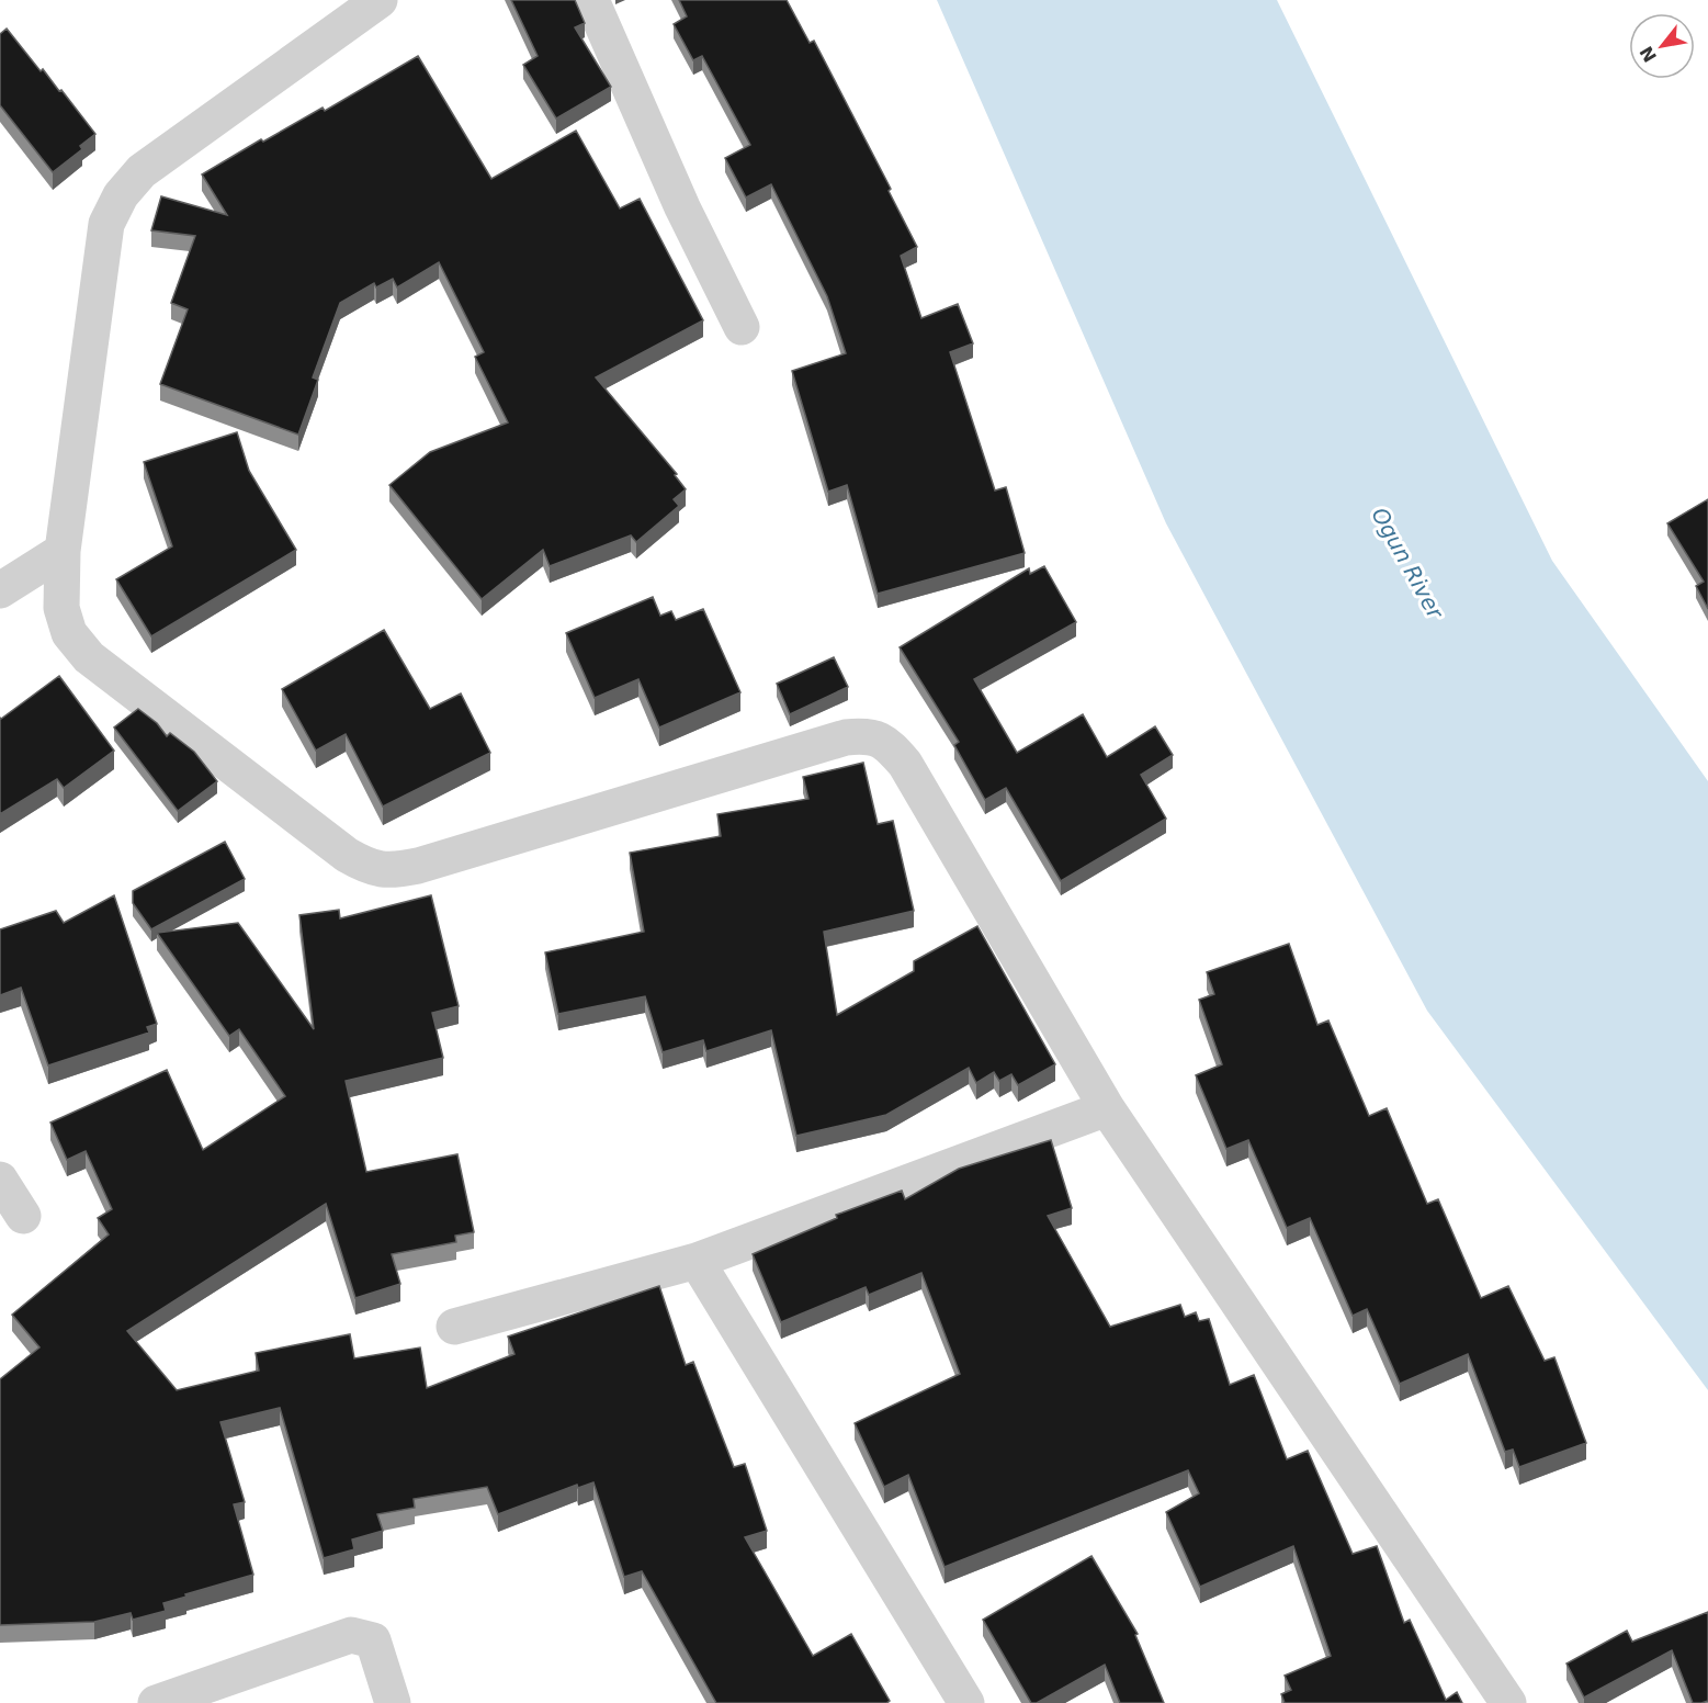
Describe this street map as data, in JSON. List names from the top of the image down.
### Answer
{
  "water": ["Ogun River"],
  "north": "bottom left"
}
